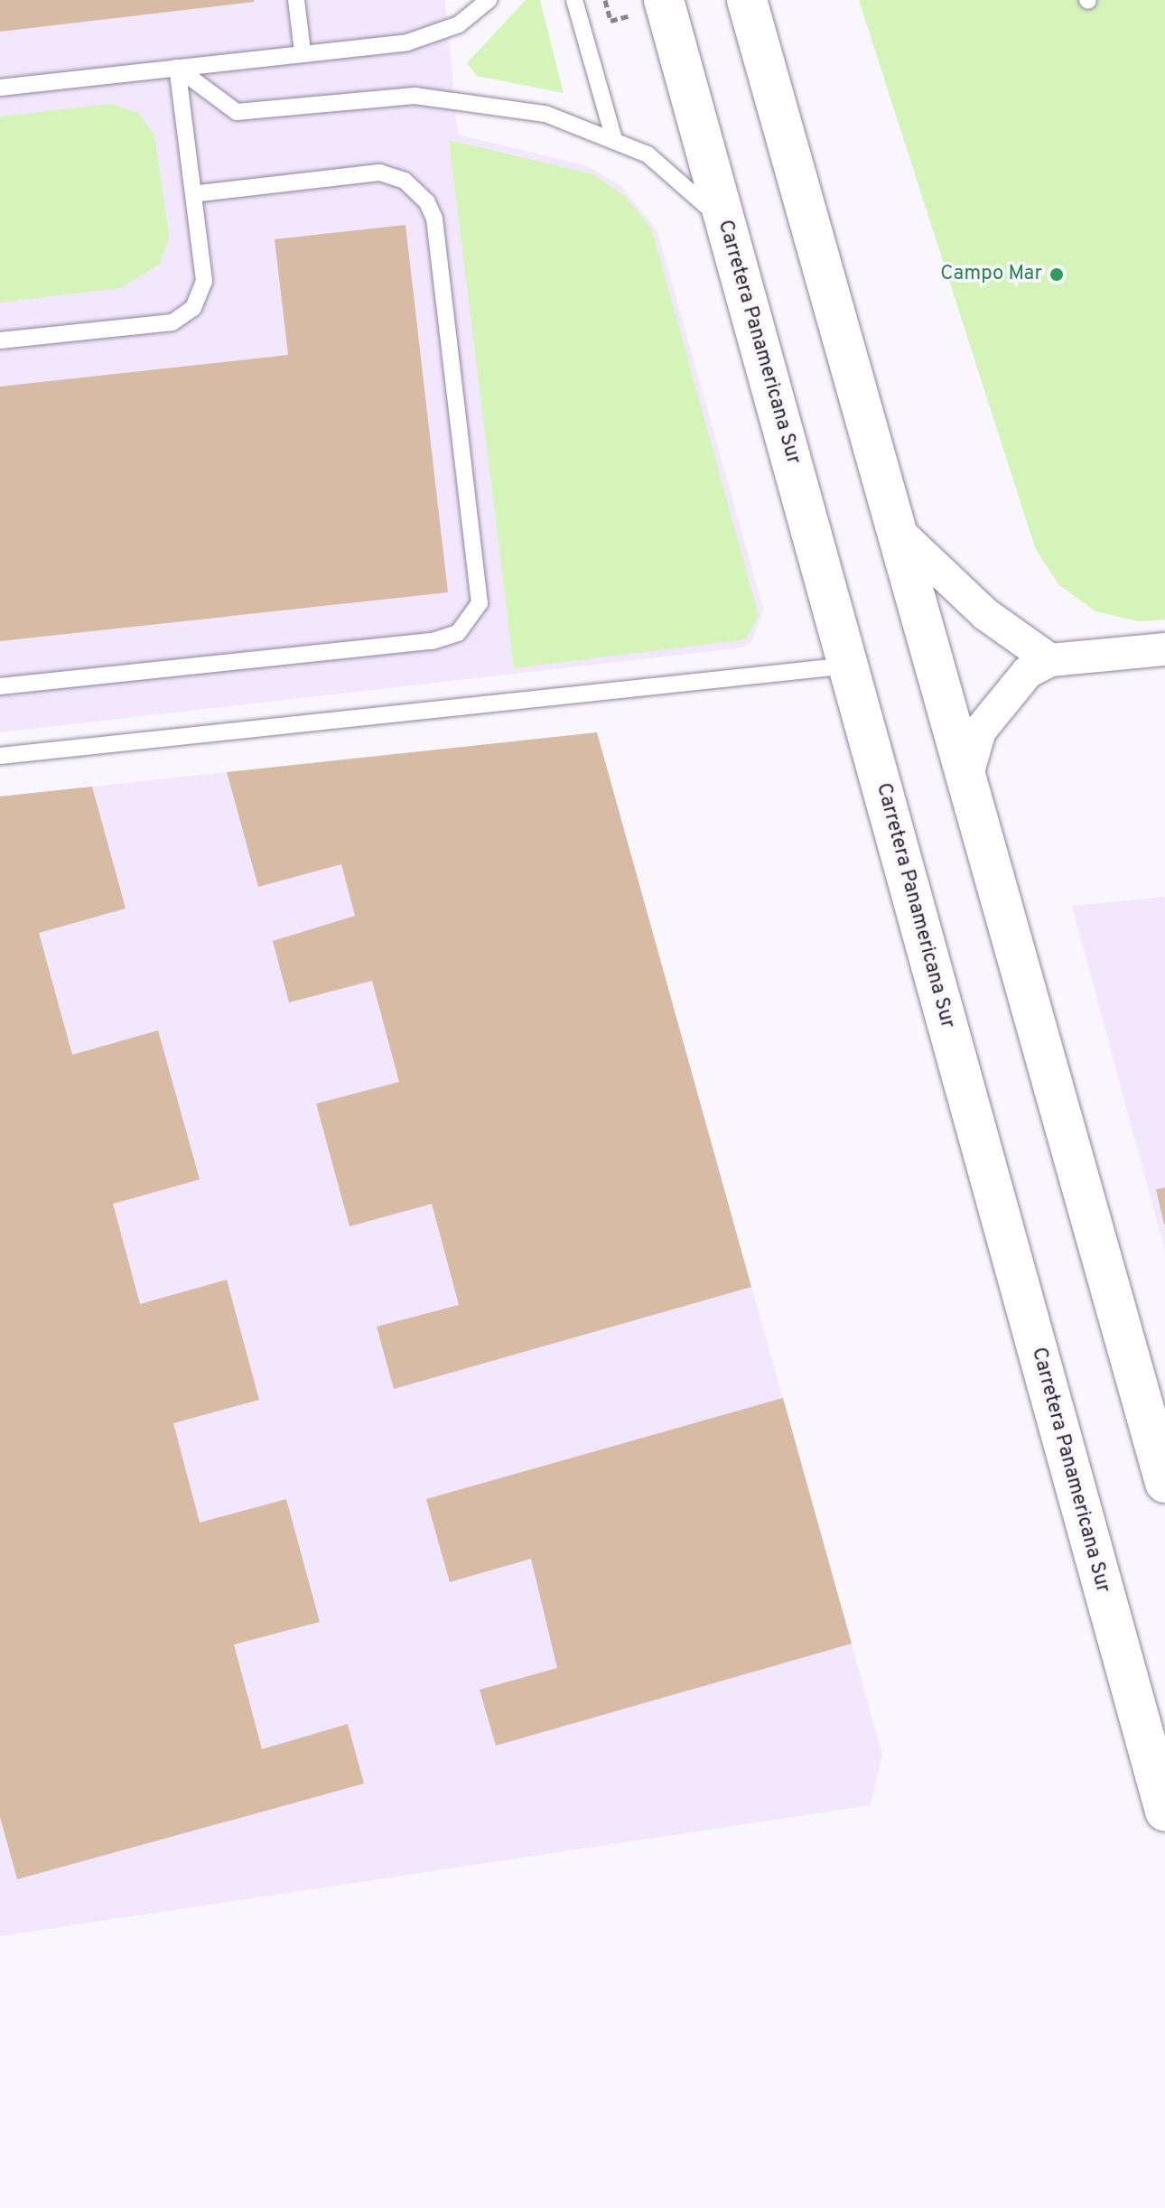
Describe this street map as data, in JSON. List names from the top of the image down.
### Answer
{
  "streets": {
    "highway": ["Carretera Panamericana Sur"]
  },
  "places": ["Campo Mar"]
}
